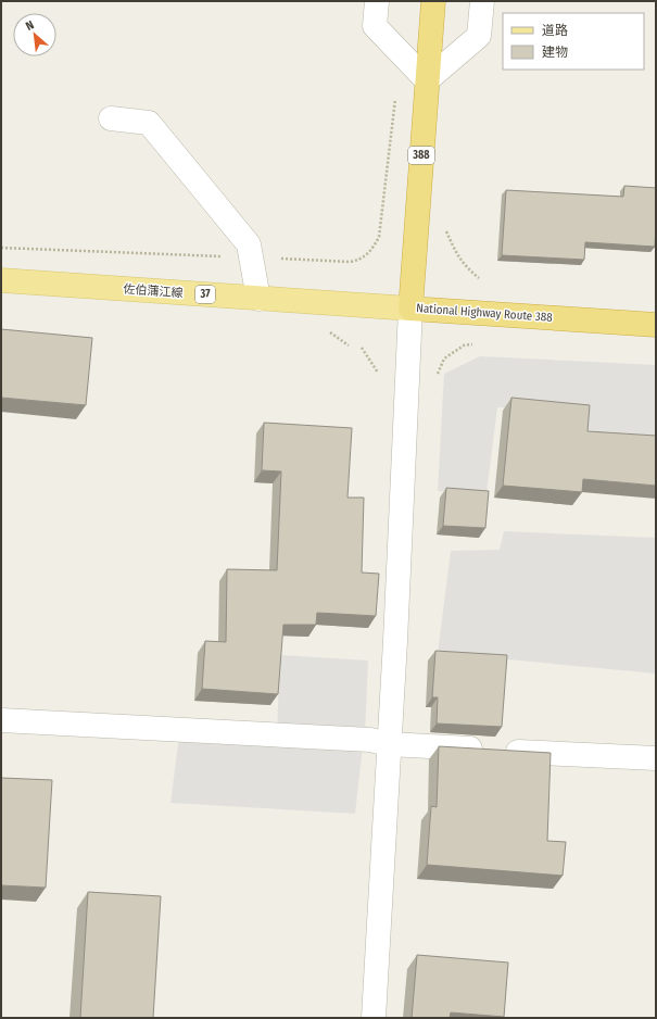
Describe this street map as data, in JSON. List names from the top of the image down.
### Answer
{
  "streets": {
    "highway": ["388", "National Highway Route 388"],
    "main road": ["佐伯蒲江線", "37"]
  },
  "crossings": [
    ["佐伯蒲江線", "National Highway Route 388"]
  ],
  "legend": ["道路", "建物"],
  "north": "top left"
}
